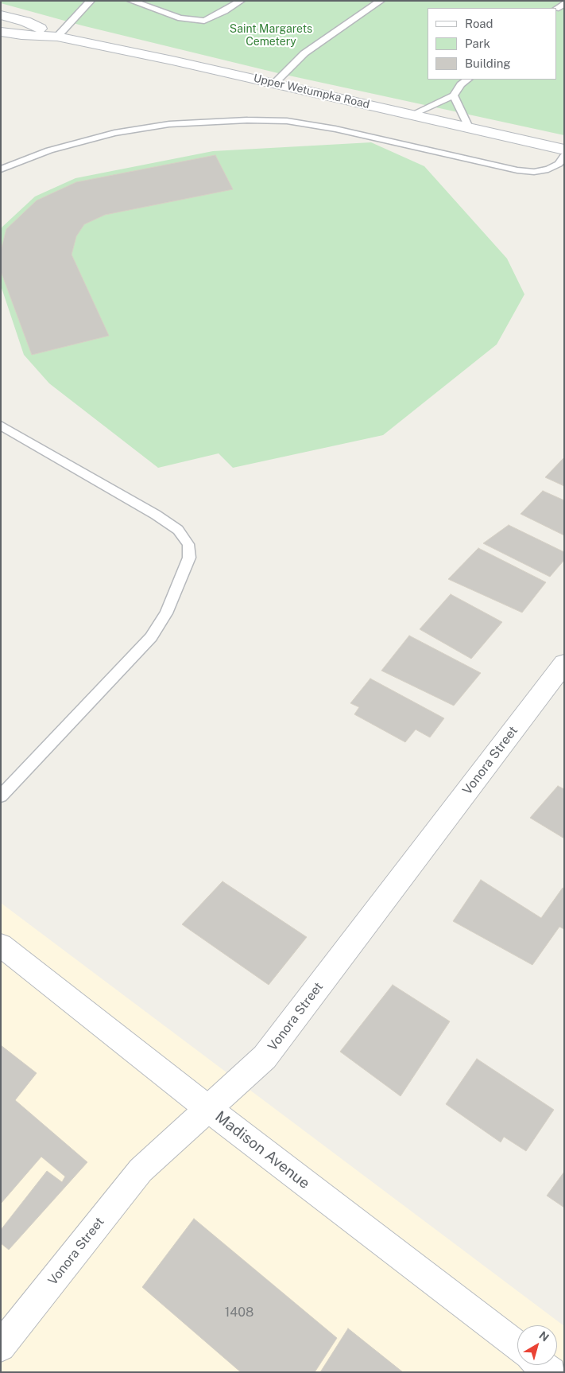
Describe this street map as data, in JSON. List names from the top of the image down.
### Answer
{
  "streets": {
    "main road": ["Upper Wetumpka Road", "Vonora Street", "Madison Avenue"]
  },
  "crossings": [
    ["Vonora Street", "Madison Avenue"]
  ],
  "parks": ["Saint Margarets Cemetery"],
  "house_numbers": ["1408"],
  "legend": ["Road", "Park", "Building"],
  "north": "top right"
}
